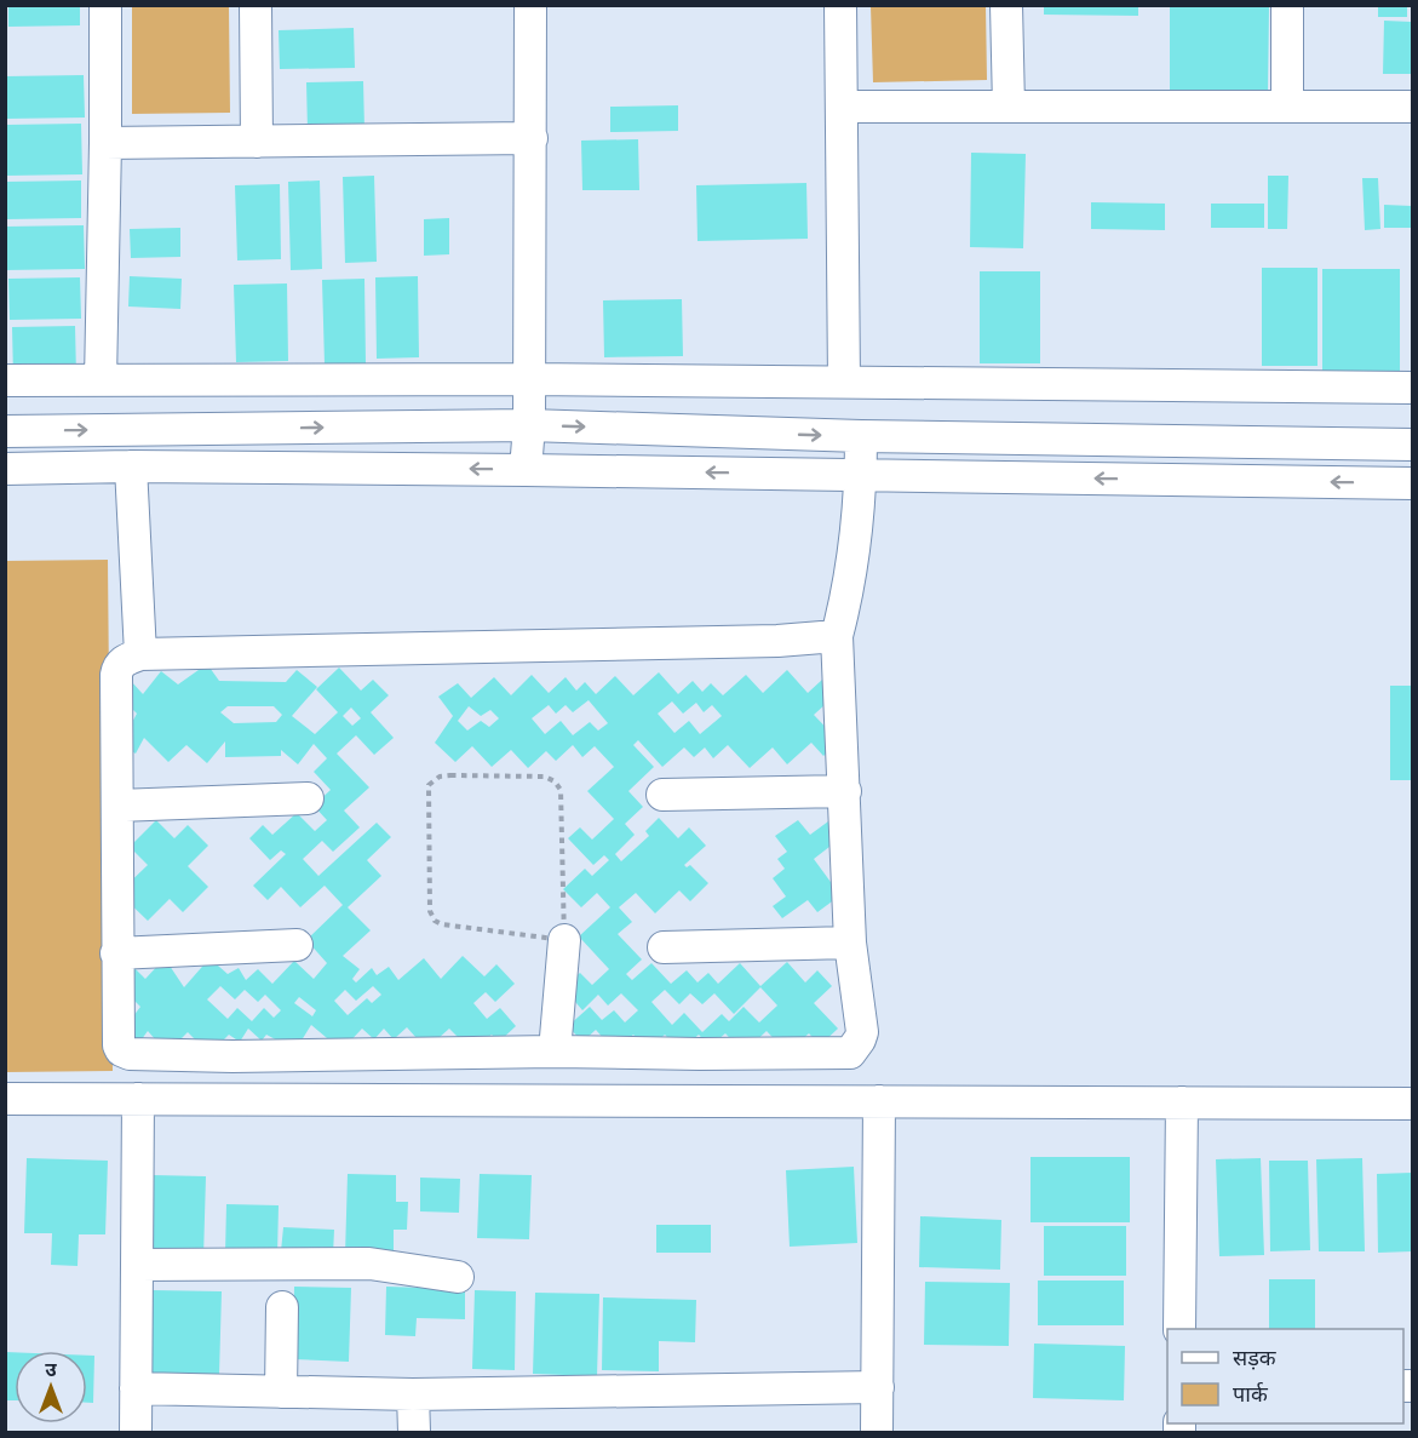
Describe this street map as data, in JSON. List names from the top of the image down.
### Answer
{
  "legend": ["सड़क", "पार्क"],
  "north": "top"
}
